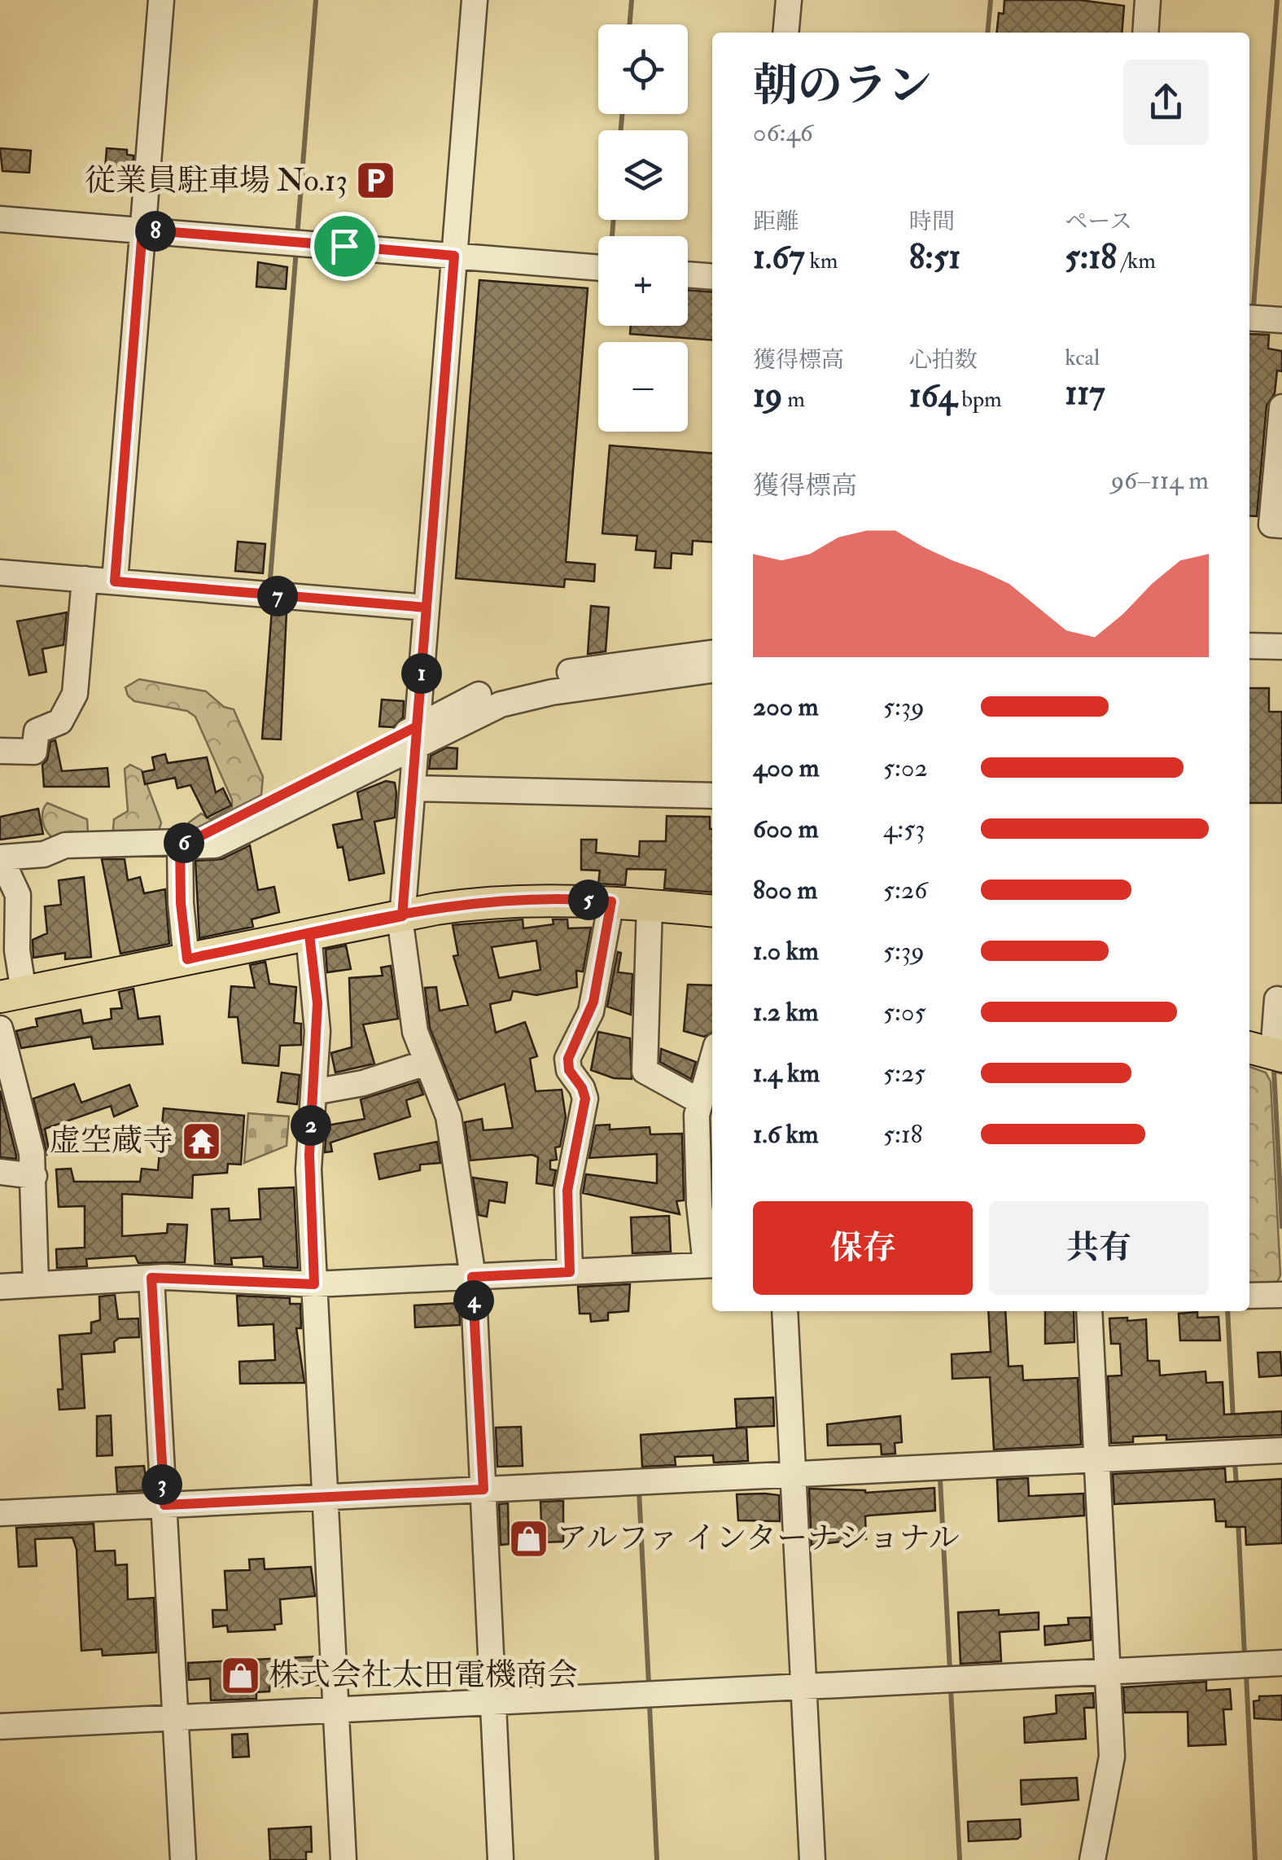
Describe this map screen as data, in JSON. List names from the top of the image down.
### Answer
{
  "places": {
    "parking": ["従業員駐車場 No.13"],
    "temple": ["虚空蔵寺"],
    "shop": ["アルファ インターナショナル", "株式会社太田電機商会"]
  },
  "page": {
    "map_buttons": ["+", "−"],
    "heading": ["朝のラン", "06:46"],
    "stats": [
      ["距離", "1.67 km"],
      ["時間", "8:51"],
      ["ペース", "5:18 /km"],
      ["獲得標高", "19 m"],
      ["心拍数", "164 bpm"],
      ["kcal", "117"]
    ],
    "pins": [
      "8",
      "7",
      "1",
      "6",
      "5",
      "2",
      "4",
      "3"
    ],
    "chart": ["獲得標高", "96–114 m"],
    "list": [
      {
        "name": "200 m",
        "note": "5:39"
      },
      {
        "name": "400 m",
        "note": "5:02"
      },
      {
        "name": "600 m",
        "note": "4:53"
      },
      {
        "name": "800 m",
        "note": "5:26"
      },
      {
        "name": "1.0 km",
        "note": "5:39"
      },
      {
        "name": "1.2 km",
        "note": "5:05"
      },
      {
        "name": "1.4 km",
        "note": "5:25"
      },
      {
        "name": "1.6 km",
        "note": "5:18"
      }
    ],
    "buttons": ["保存", "共有"]
  }
}
